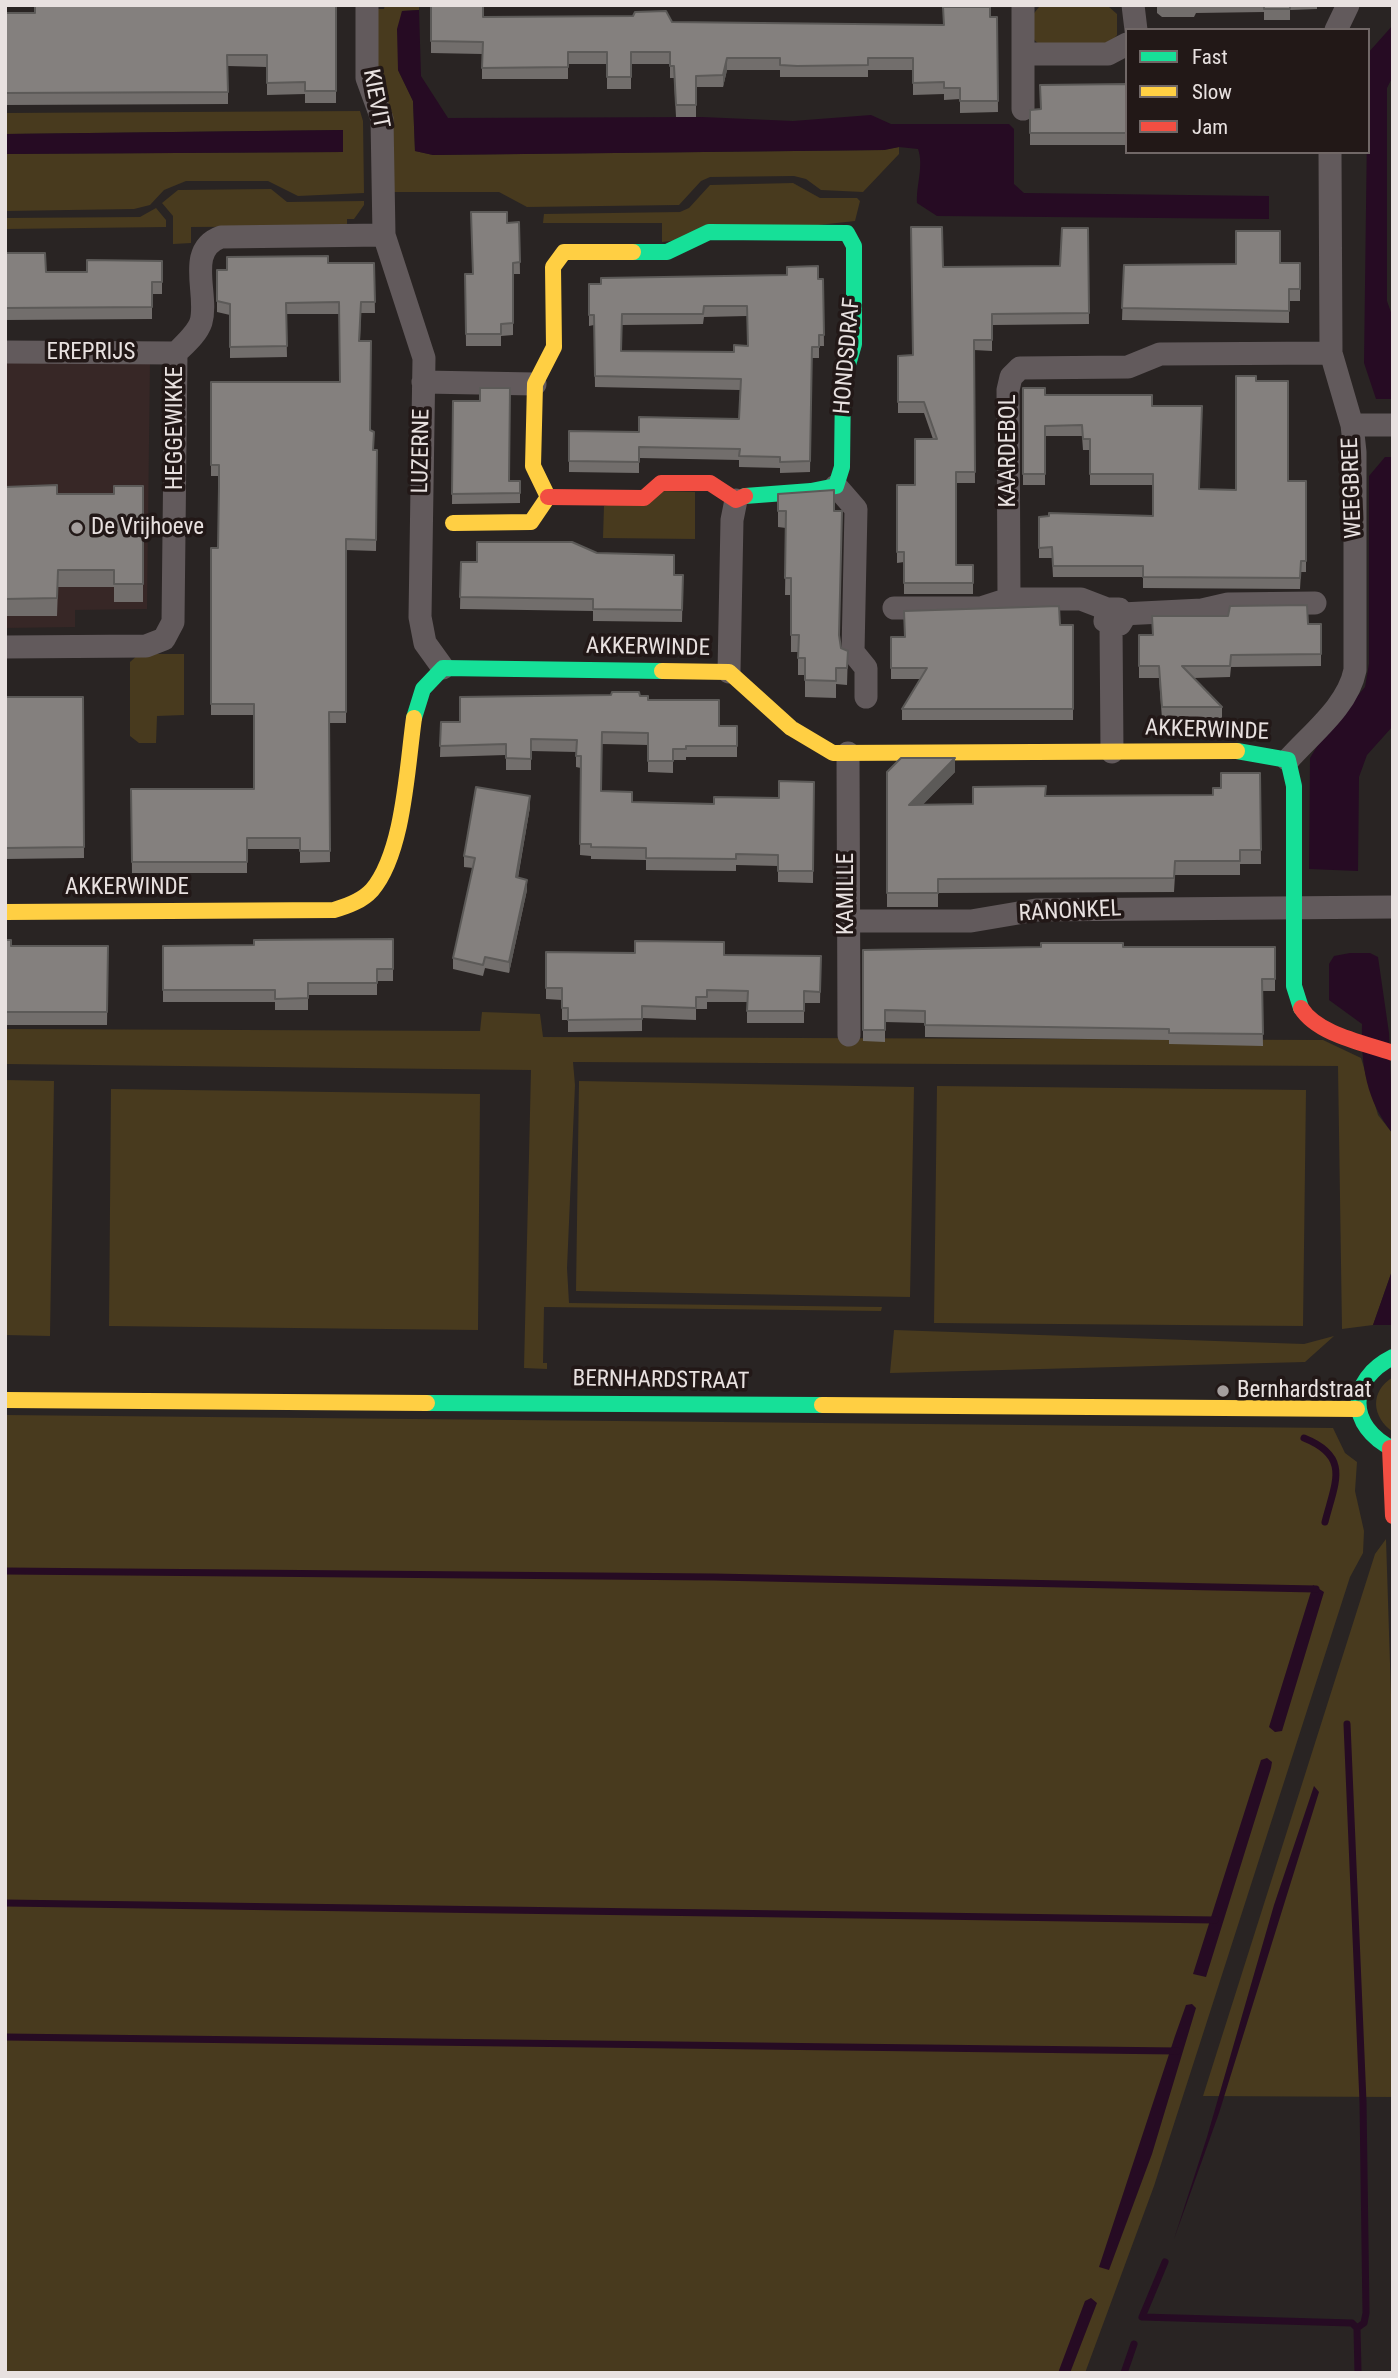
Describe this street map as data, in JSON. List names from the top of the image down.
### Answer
{
  "streets": {
    "street": [
      "KIEVIT",
      "EREPRIJS",
      "HONDSDRAF",
      "HEGGEWIKKE",
      "LUZERNE",
      "KAARDEBOL",
      "WEEGBREE",
      "AKKERWINDE",
      "KAMILLE",
      "RANONKEL",
      "BERNHARDSTRAAT"
    ]
  },
  "crossings": [
    ["KIEVIT", "HEGGEWIKKE"],
    ["KIEVIT", "LUZERNE"],
    ["EREPRIJS", "HEGGEWIKKE"],
    ["HEGGEWIKKE", "LUZERNE"],
    ["LUZERNE", "AKKERWINDE"],
    ["KAARDEBOL", "WEEGBREE"],
    ["WEEGBREE", "AKKERWINDE"],
    ["AKKERWINDE", "KAMILLE"],
    ["AKKERWINDE", "RANONKEL"],
    ["KAMILLE", "RANONKEL"]
  ],
  "places": ["De Vrijhoeve", "Bernhardstraat"],
  "legend": ["Fast", "Slow", "Jam"]
}
